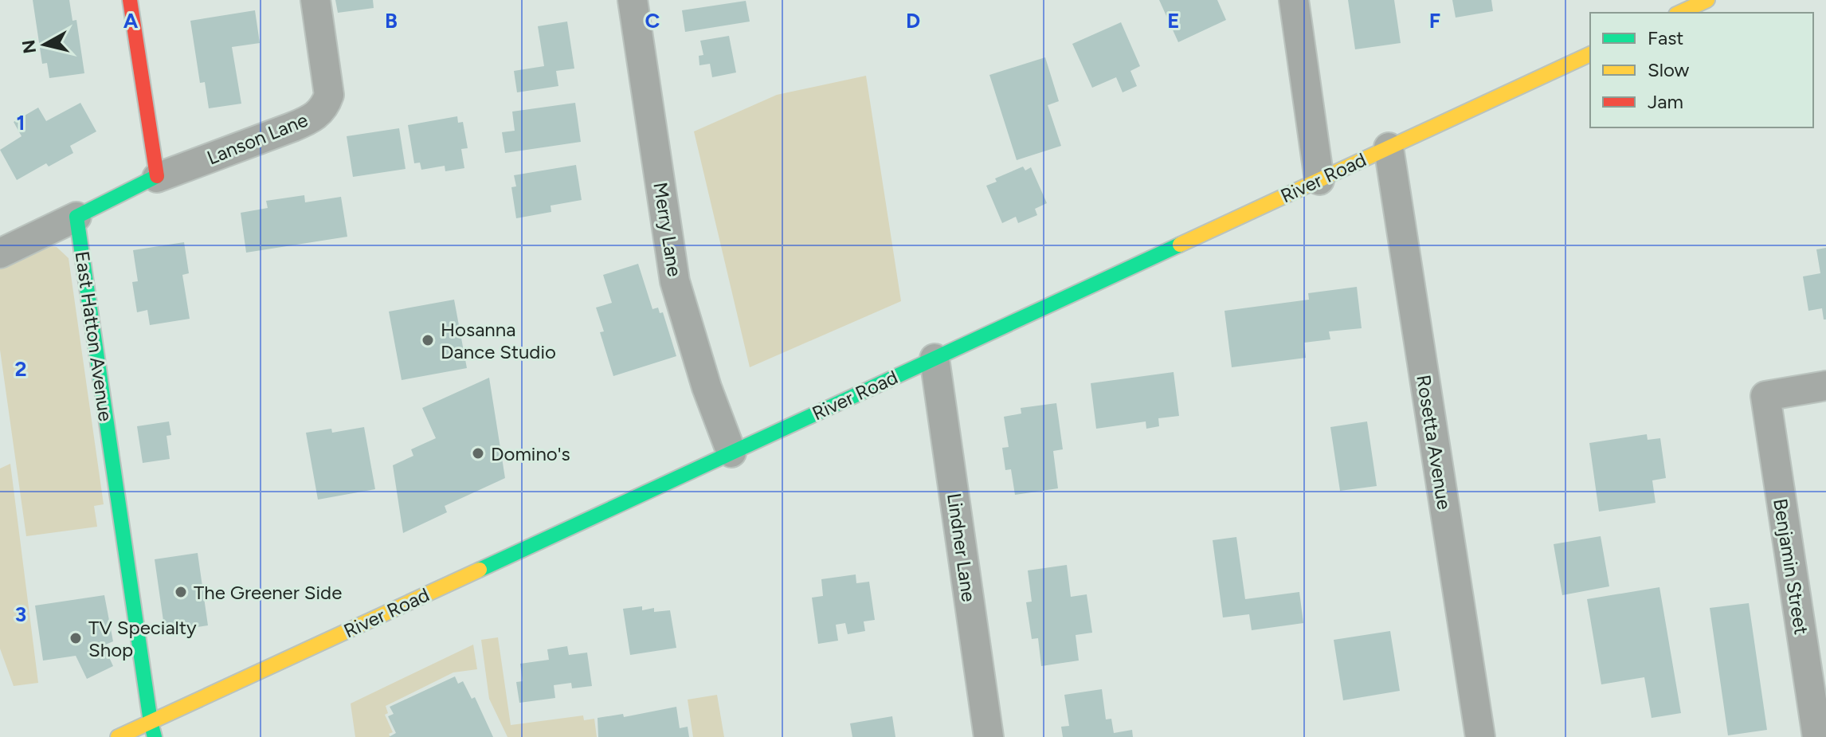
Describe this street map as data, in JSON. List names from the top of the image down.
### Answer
{
  "streets": {
    "main road": ["River Road", "East Hatton Avenue"],
    "street": [
      "Lanson Lane",
      "Merry Lane",
      "Rosetta Avenue",
      "Lindner Lane",
      "Benjamin Street"
    ]
  },
  "crossings": [
    ["River Road", "Merry Lane"],
    ["River Road", "East Hatton Avenue"],
    ["River Road", "Rosetta Avenue"],
    ["River Road", "Lindner Lane"]
  ],
  "places": [
    "Hosanna Dance Studio",
    "Domino's",
    "The Greener Side",
    "TV Specialty Shop"
  ],
  "legend": ["Fast", "Slow", "Jam"],
  "north": "left",
  "grid": {
    "columns": [
      "A",
      "B",
      "C",
      "D",
      "E",
      "F"
    ],
    "rows": ["1", "2", "3"]
  }
}
